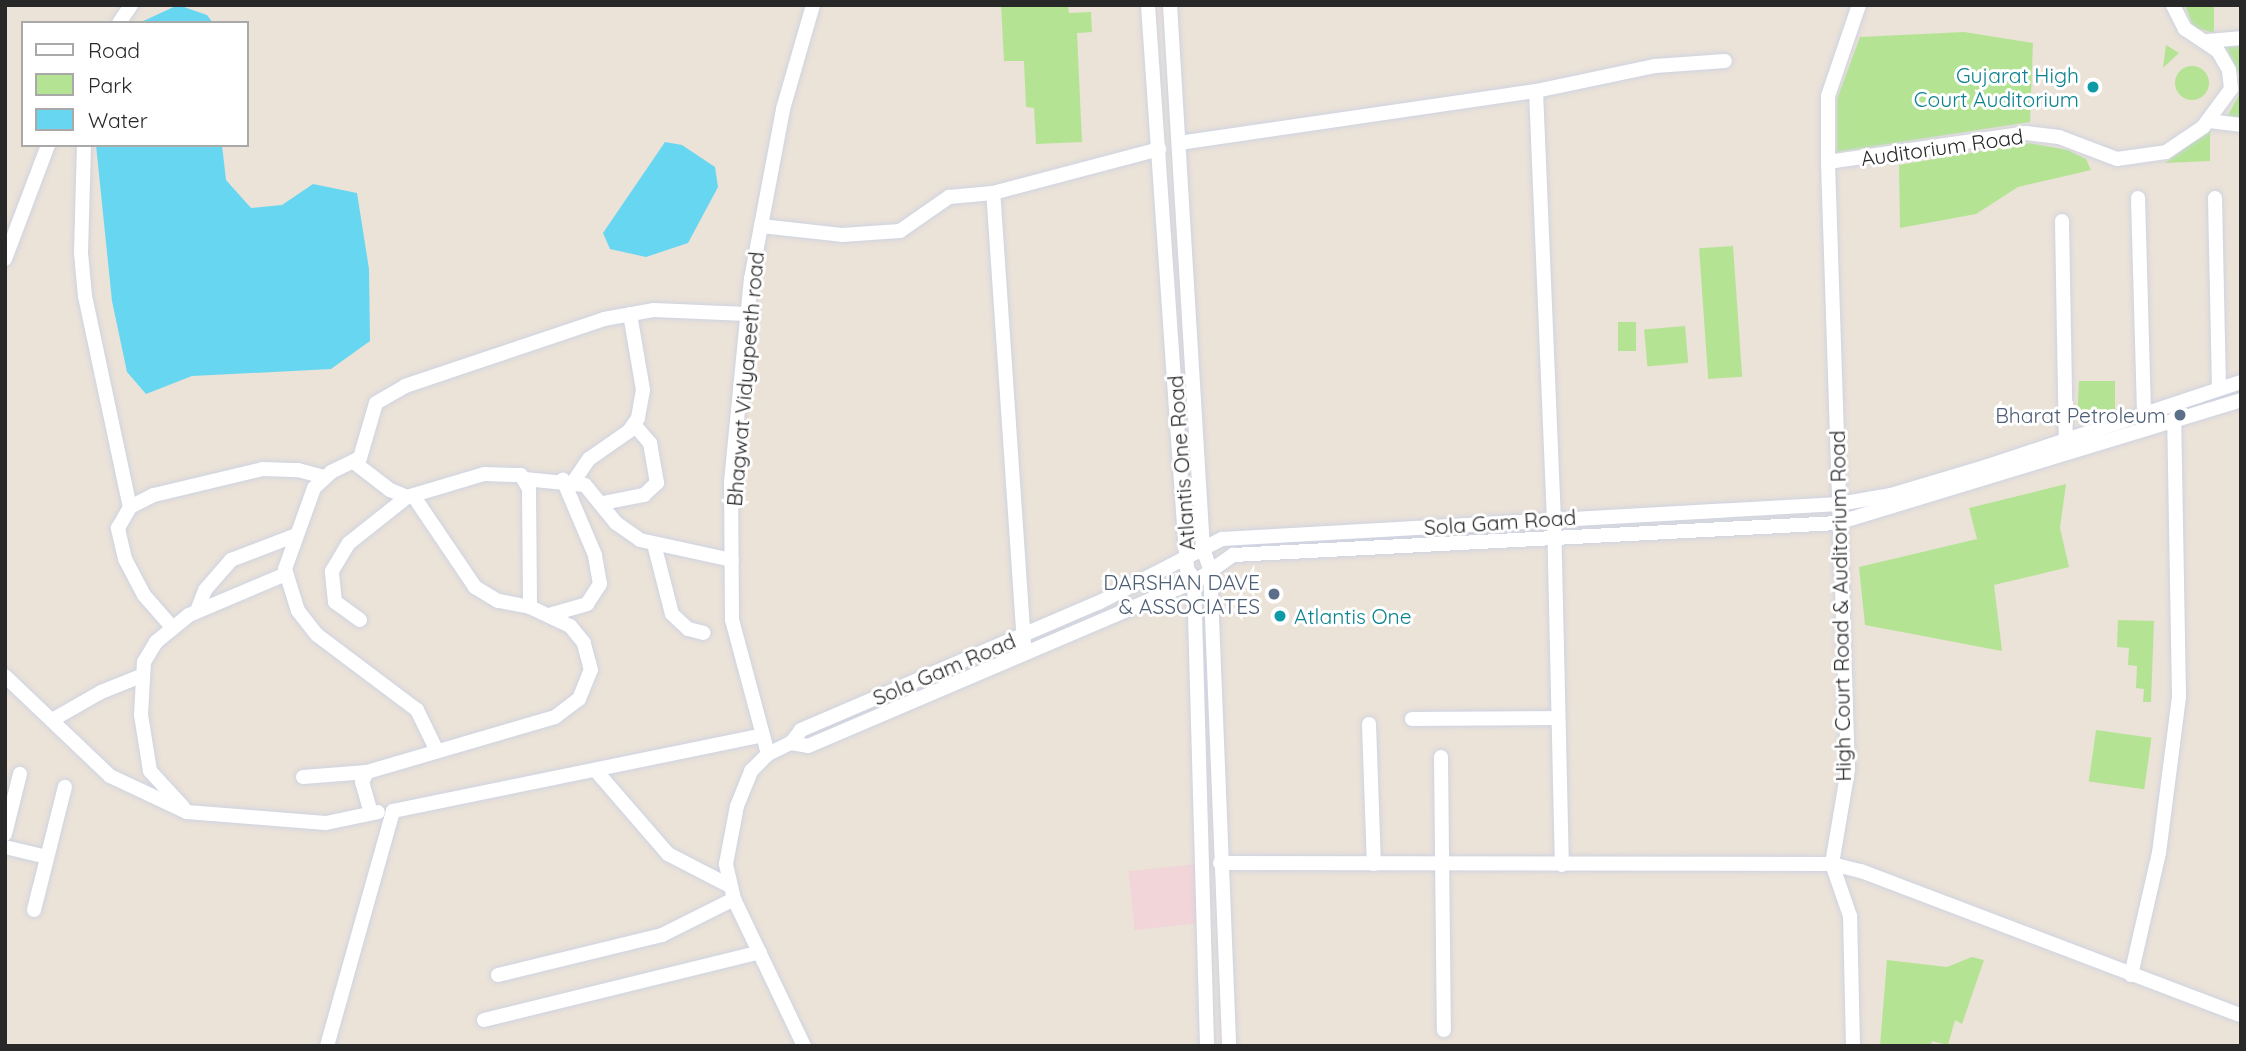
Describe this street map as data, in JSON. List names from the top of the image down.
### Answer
{
  "streets": {
    "street": [
      "Auditorium Road",
      "Bhagwat Vidyapeeth road",
      "Atlantis One Road",
      "Sola Gam Road",
      "High Court Road & Auditorium Road"
    ]
  },
  "crossings": [
    ["Auditorium Road", "High Court Road & Auditorium Road"],
    ["Bhagwat Vidyapeeth road", "Sola Gam Road"],
    ["Atlantis One Road", "Sola Gam Road"],
    ["Sola Gam Road", "High Court Road & Auditorium Road"]
  ],
  "places": [
    "Gujarat High Court Auditorium",
    "Bharat Petroleum",
    "DARSHAN DAVE & ASSOCIATES",
    "Atlantis One"
  ],
  "legend": ["Road", "Park", "Water"]
}
